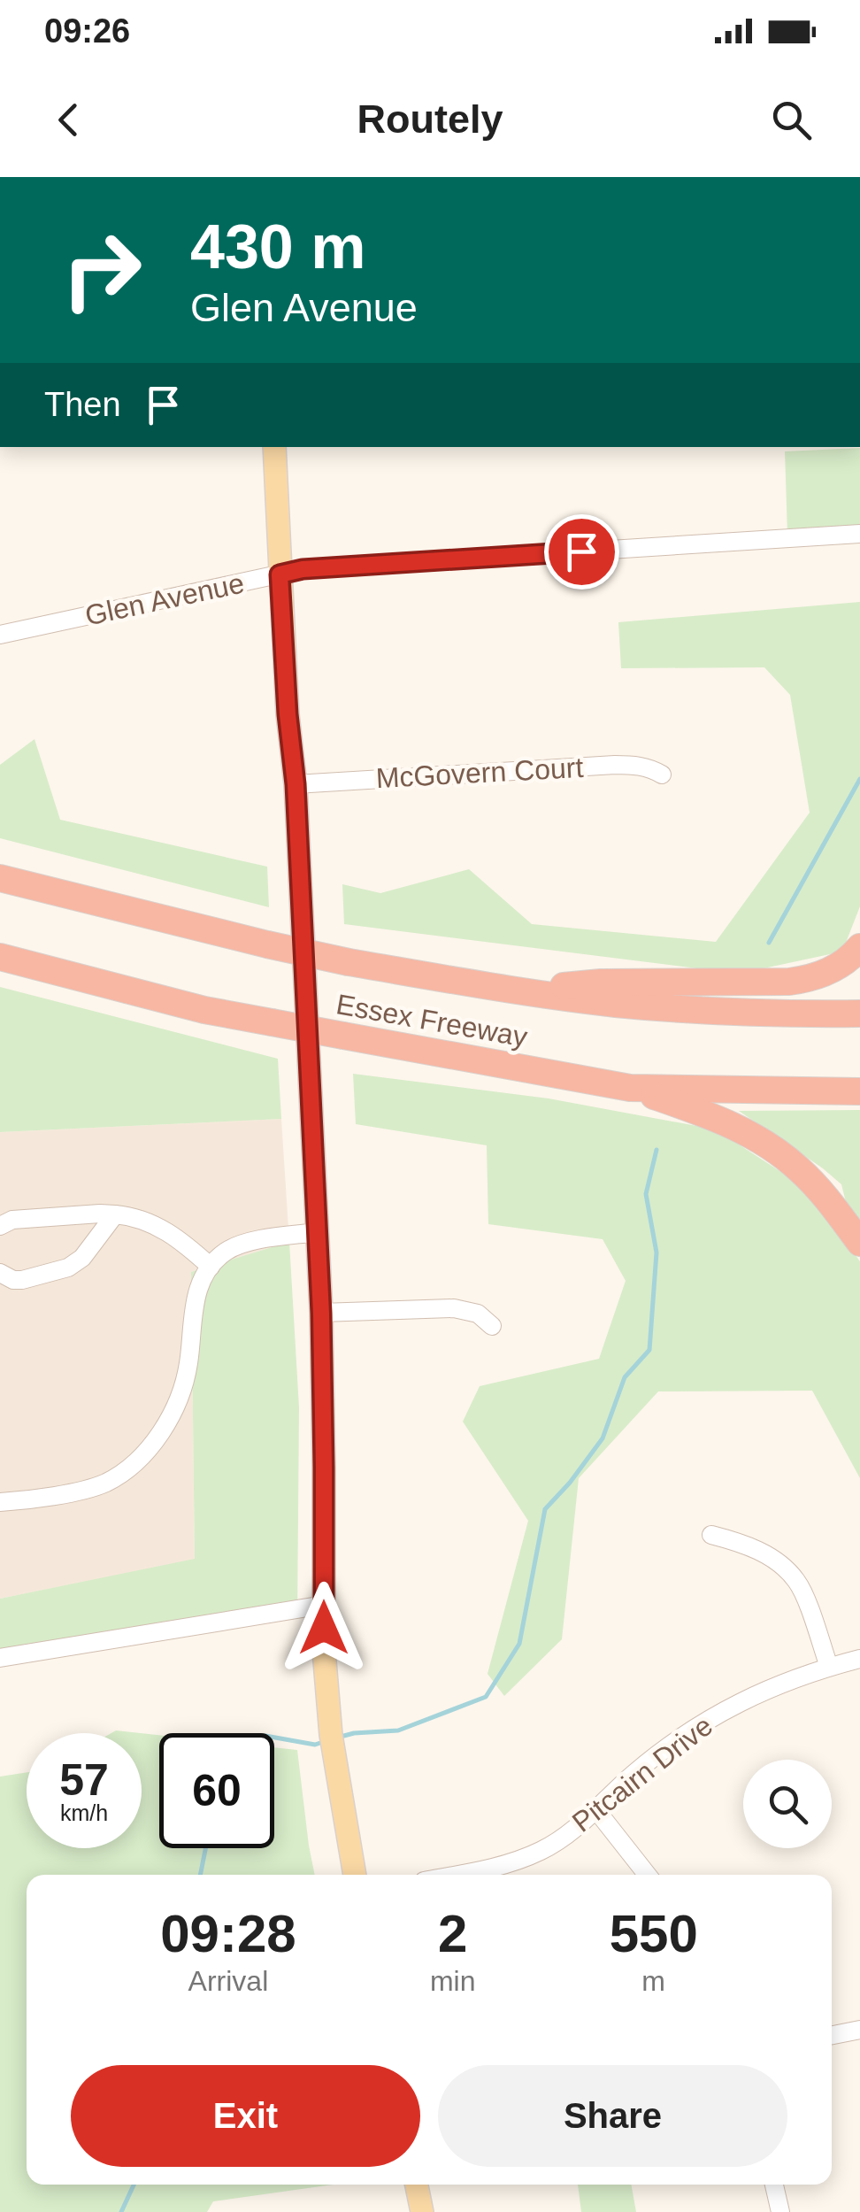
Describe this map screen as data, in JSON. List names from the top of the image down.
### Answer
{
  "streets": {
    "highway": ["Essex Freeway"],
    "street": ["Glen Avenue", "McGovern Court", "Pitcairn Drive"]
  },
  "page": {
    "status": "09:26",
    "header": "Routely",
    "turn": ["430 m", "Glen Avenue"],
    "then": "Then",
    "speed": "57 km/h",
    "limit": "60",
    "eta": [
      "09:28",
      "Arrival",
      "2",
      "min",
      "550",
      "m"
    ],
    "buttons": ["Exit", "Share"]
  }
}
